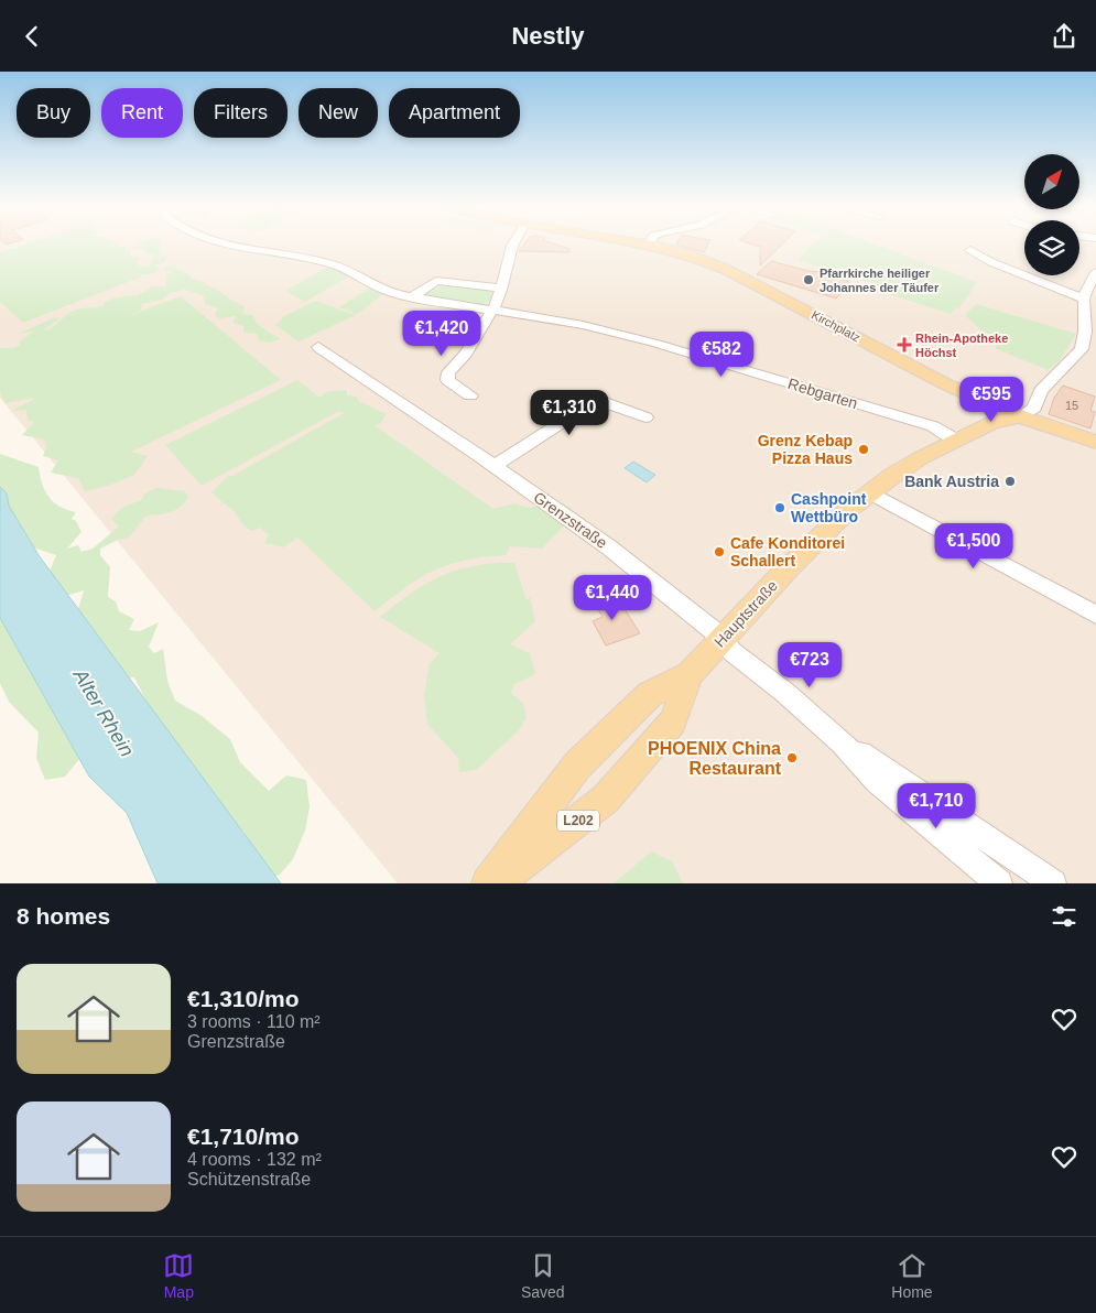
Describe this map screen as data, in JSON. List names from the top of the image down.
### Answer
{
  "streets": {
    "main road": ["Kirchplatz", "Hauptstraße", "L202"],
    "street": ["Rebgarten", "Grenzstraße"]
  },
  "crossings": [
    ["Kirchplatz", "Hauptstraße"],
    ["Rebgarten", "Hauptstraße"],
    ["Grenzstraße", "Hauptstraße"],
    ["Grenzstraße", "L202"],
    ["Hauptstraße", "L202"]
  ],
  "water": ["Alter Rhein"],
  "places": {
    "other": [
      "Pfarrkirche heiliger Johannes der Täufer",
      "Grenz Kebap Pizza Haus",
      "Bank Austria",
      "Cashpoint Wettbüro",
      "Cafe Konditorei Schallert",
      "PHOENIX China Restaurant"
    ],
    "health": ["Rhein-Apotheke Höchst"]
  },
  "house_numbers": ["15"],
  "north": "top right",
  "page": {
    "header": "Nestly",
    "chip": [
      "Buy",
      "Rent",
      "Filters",
      "New",
      "Apartment"
    ],
    "price": [
      "€1,420",
      "€582",
      "€595",
      "€1,310",
      "€1,500",
      "€1,440",
      "€723",
      "€1,710"
    ],
    "heading": "8 homes",
    "list": [
      {
        "name": "€1,310/mo",
        "note": "3 rooms · 110 m² · Grenzstraße"
      },
      {
        "name": "€1,710/mo",
        "note": "4 rooms · 132 m² · Schützenstraße"
      }
    ],
    "tabs": ["Map", "Saved", "Home"]
  }
}
